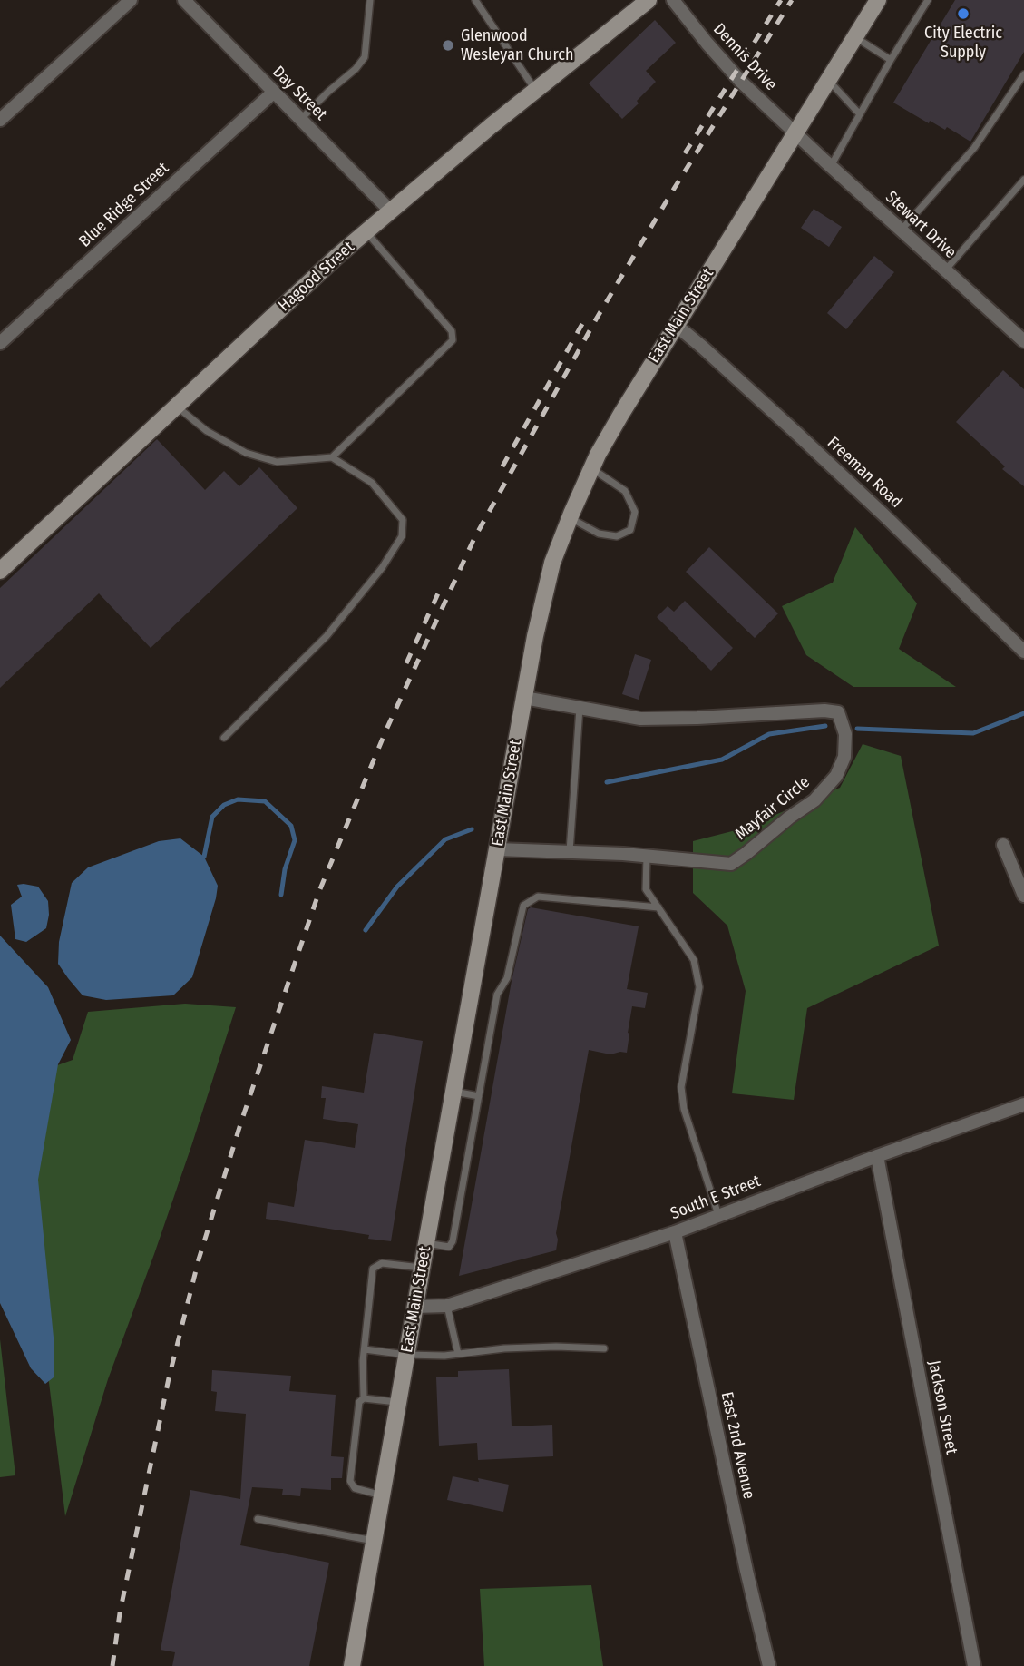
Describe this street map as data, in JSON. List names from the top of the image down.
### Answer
{
  "streets": {
    "main road": ["Hagood Street", "East Main Street"],
    "street": [
      "Dennis Drive",
      "Day Street",
      "Blue Ridge Street",
      "Stewart Drive",
      "Freeman Road",
      "Mayfair Circle",
      "South E Street",
      "Jackson Street",
      "East 2nd Avenue"
    ]
  },
  "crossings": [
    ["Dennis Drive", "Stewart Drive"],
    ["Dennis Drive", "East Main Street"],
    ["Day Street", "Blue Ridge Street"],
    ["Day Street", "Hagood Street"],
    ["Stewart Drive", "East Main Street"],
    ["East Main Street", "Freeman Road"],
    ["East Main Street", "Mayfair Circle"],
    ["East Main Street", "South E Street"],
    ["South E Street", "Jackson Street"],
    ["South E Street", "East 2nd Avenue"]
  ],
  "places": ["City Electric Supply", "Glenwood Wesleyan Church"]
}
